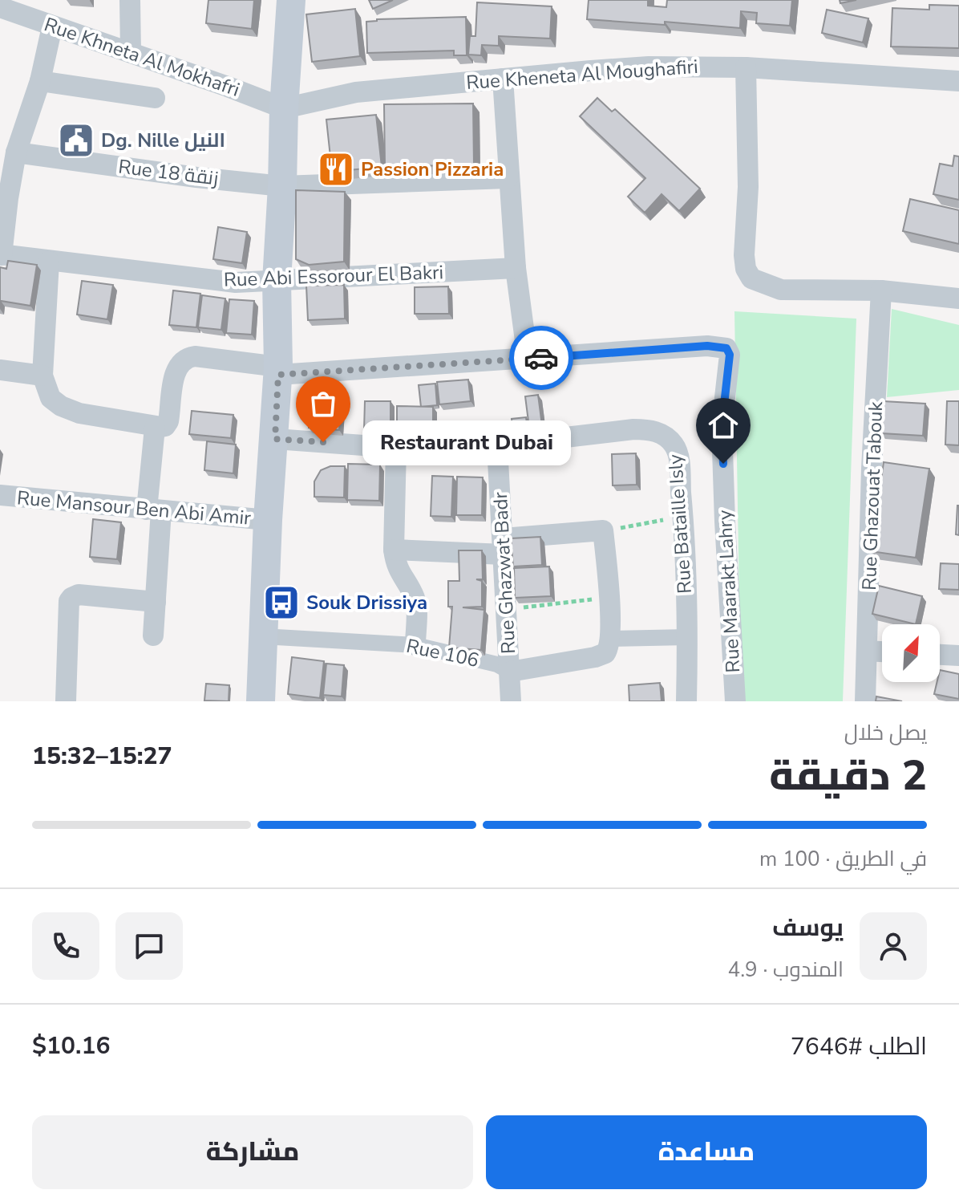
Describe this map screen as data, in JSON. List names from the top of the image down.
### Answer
{
  "streets": {
    "street": [
      "Rue Khneta Al Mokhafri",
      "Rue Kheneta Al Moughafiri",
      "Rue 18 زنقة",
      "Rue Abi Essorour El Bakri",
      "Rue Ghazouat Tabouk",
      "Rue Mansour Ben Abi Amir",
      "Rue Bataille Isly",
      "Rue Ghazwat Badr",
      "Rue Maarakt Lahry",
      "Rue 106"
    ]
  },
  "crossings": [
    ["Rue Khneta Al Mokhafri", "Rue Kheneta Al Moughafiri"],
    ["Rue Bataille Isly", "Rue Ghazwat Badr"],
    ["Rue Ghazwat Badr", "Rue 106"]
  ],
  "places": {
    "public building": ["Dg. Nille النيل"],
    "restaurant": ["Passion Pizzaria"],
    "other": ["Restaurant Dubai"],
    "bus stop": ["Souk Drissiya"]
  },
  "north": "top right",
  "page": {
    "bubble": "Restaurant Dubai",
    "heading": ["2 دقيقة", "يصل خلال", "15:27–15:32"],
    "panel": [
      "يوسف",
      "المندوب · 4.9",
      "الطلب #7646",
      "$10.16"
    ],
    "bar": "في الطريق · 100 m",
    "buttons": ["مساعدة", "مشاركة"]
  }
}
